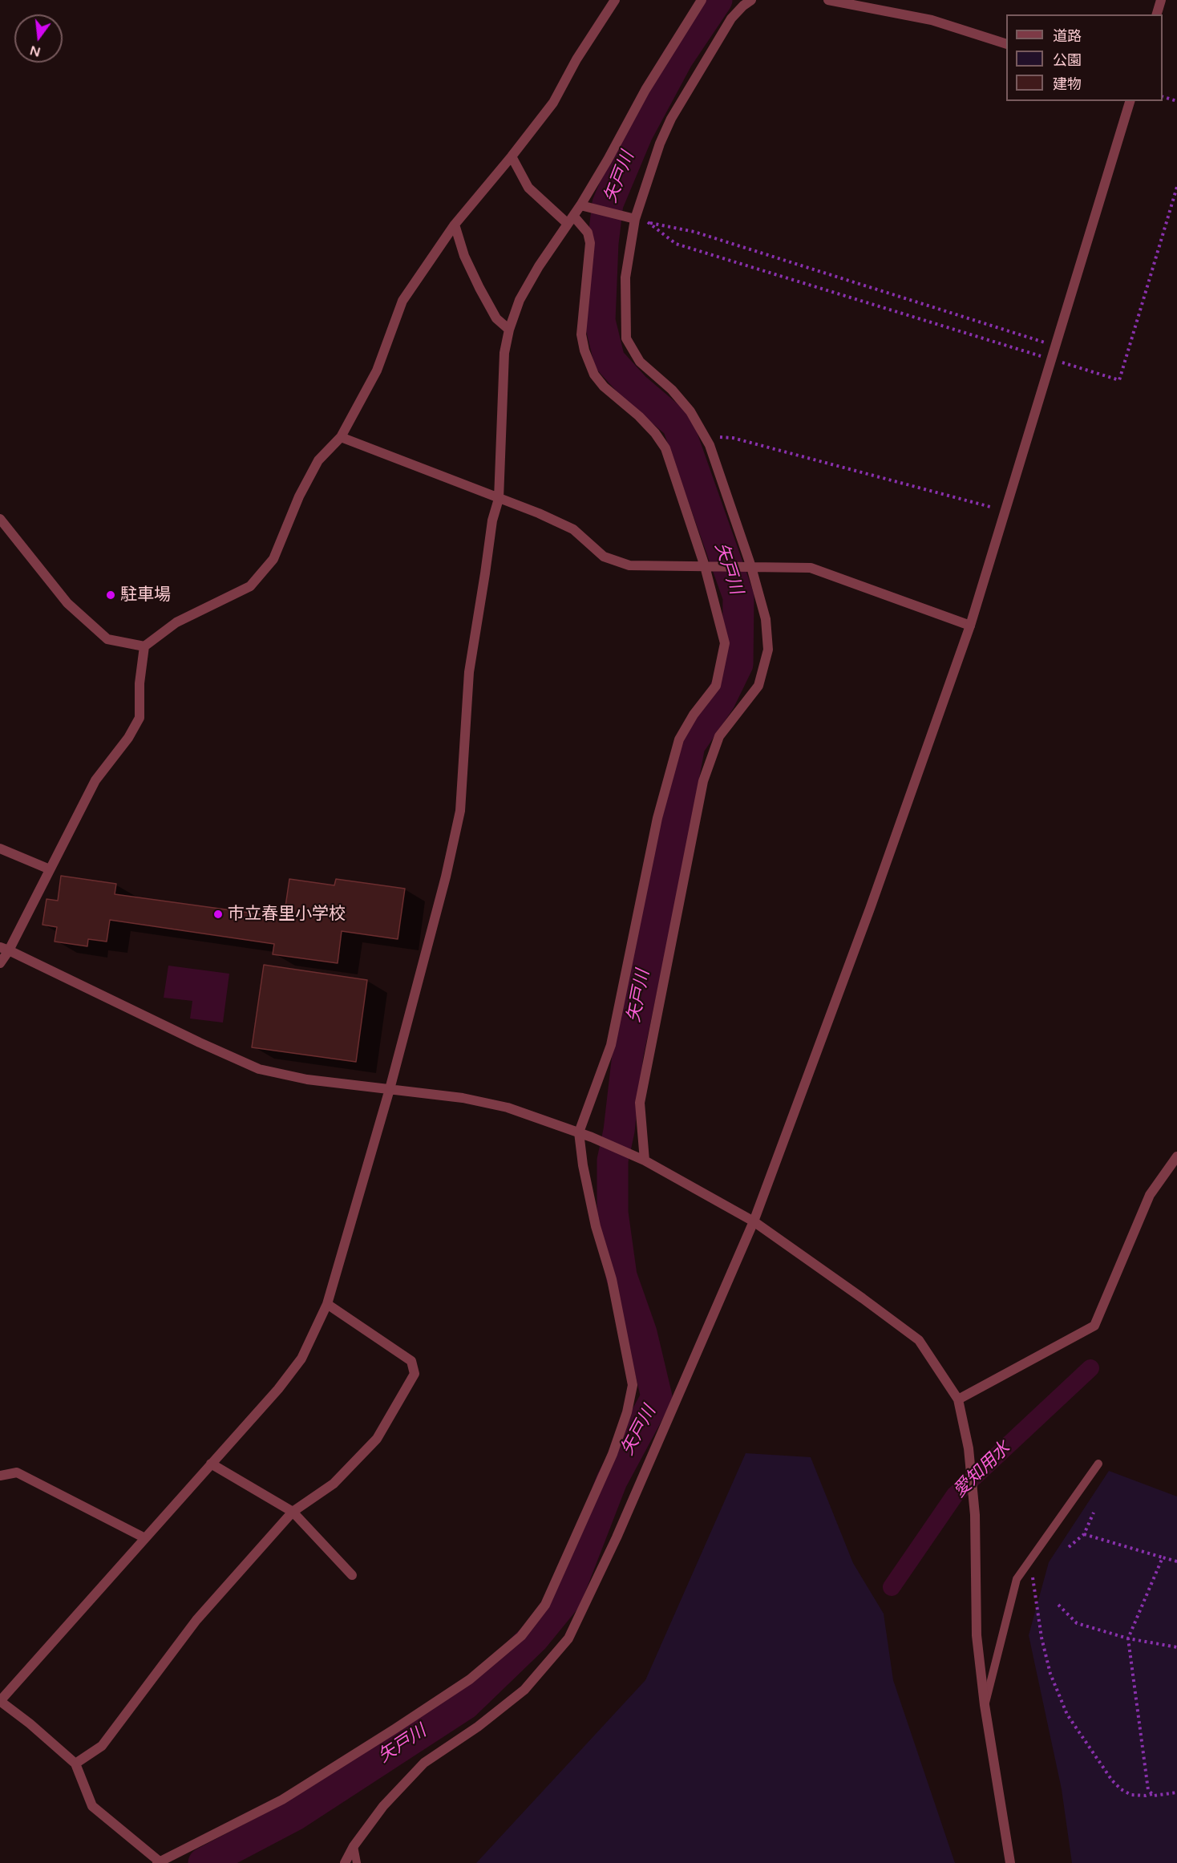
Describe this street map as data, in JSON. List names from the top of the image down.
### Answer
{
  "water": ["矢戸川", "愛知用水"],
  "places": ["駐車場", "市立春里小学校"],
  "legend": ["道路", "公園", "建物"],
  "north": "bottom"
}
